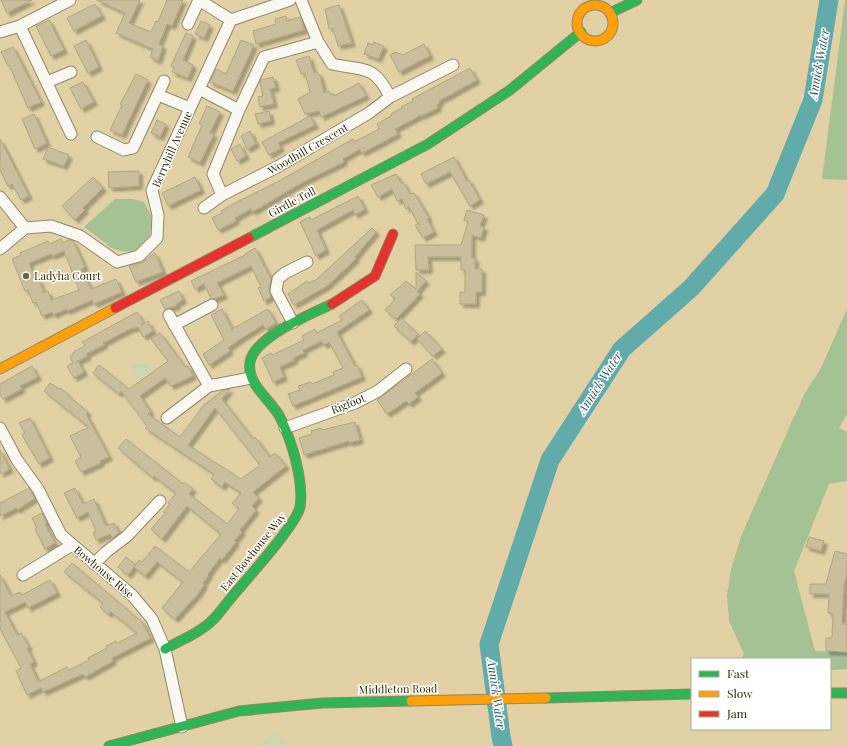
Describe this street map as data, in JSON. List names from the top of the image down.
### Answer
{
  "streets": {
    "street": [
      "Berryhill Avenue",
      "Woodhill Crescent",
      "Girdle Toll",
      "Rigfoot",
      "East Bowhouse Way",
      "Bowhouse Rise",
      "Middleton Road"
    ]
  },
  "crossings": [
    ["Rigfoot", "East Bowhouse Way"],
    ["East Bowhouse Way", "Bowhouse Rise"],
    ["Bowhouse Rise", "Middleton Road"]
  ],
  "water": ["Annick Water"],
  "places": ["Ladyha Court"],
  "legend": ["Fast", "Slow", "Jam"]
}
